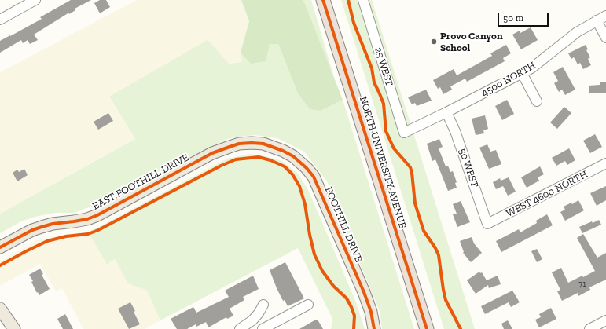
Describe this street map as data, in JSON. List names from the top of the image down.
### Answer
{
  "streets": {
    "highway": ["NORTH UNIVERSITY AVENUE"],
    "main road": ["EAST FOOTHILL DRIVE", "FOOTHILL DRIVE"],
    "street": [
      "25 WEST",
      "4500 NORTH",
      "50 WEST",
      "WEST 4600 NORTH"
    ]
  },
  "crossings": [
    ["25 WEST", "4500 NORTH"],
    ["4500 NORTH", "50 WEST"],
    ["50 WEST", "WEST 4600 NORTH"],
    ["EAST FOOTHILL DRIVE", "FOOTHILL DRIVE"]
  ],
  "places": ["Provo Canyon School"],
  "house_numbers": ["71"],
  "scale_bar": "50 m"
}
